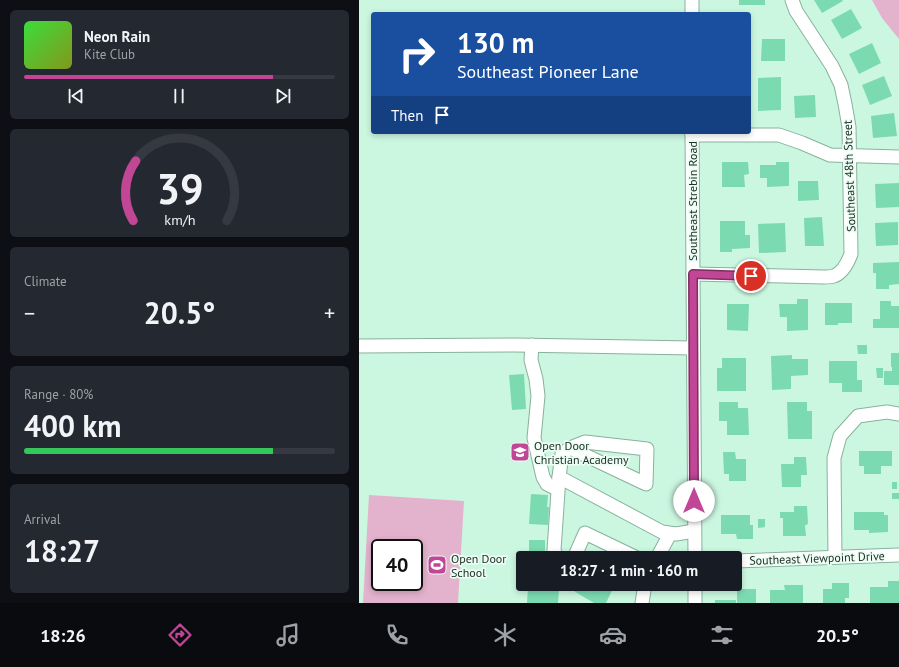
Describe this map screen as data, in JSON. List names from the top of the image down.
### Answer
{
  "streets": {
    "street": ["Southeast 48th Street", "Southeast Strebin Road", "Southeast Viewpoint Drive"]
  },
  "crossings": [
    ["Southeast 48th Street", "Southeast Strebin Road"]
  ],
  "places": {
    "school or university": ["Open Door Christian Academy"],
    "sports": ["Open Door School"]
  },
  "page": {
    "turn": ["130 m", "Southeast Pioneer Lane"],
    "song": ["Neon Rain", "Kite Club"],
    "then": "Then",
    "tile": [
      "Climate",
      ["Range · 80%", "400 km"],
      ["Arrival", "18:27"]
    ],
    "heat": ["−", "20.5°", "+"],
    "limit": "40",
    "trip": "18:27 · 1 min · 160 m",
    "tabs": ["18:26", "20.5°"],
    "gauge": ["39", "km/h"]
  }
}
